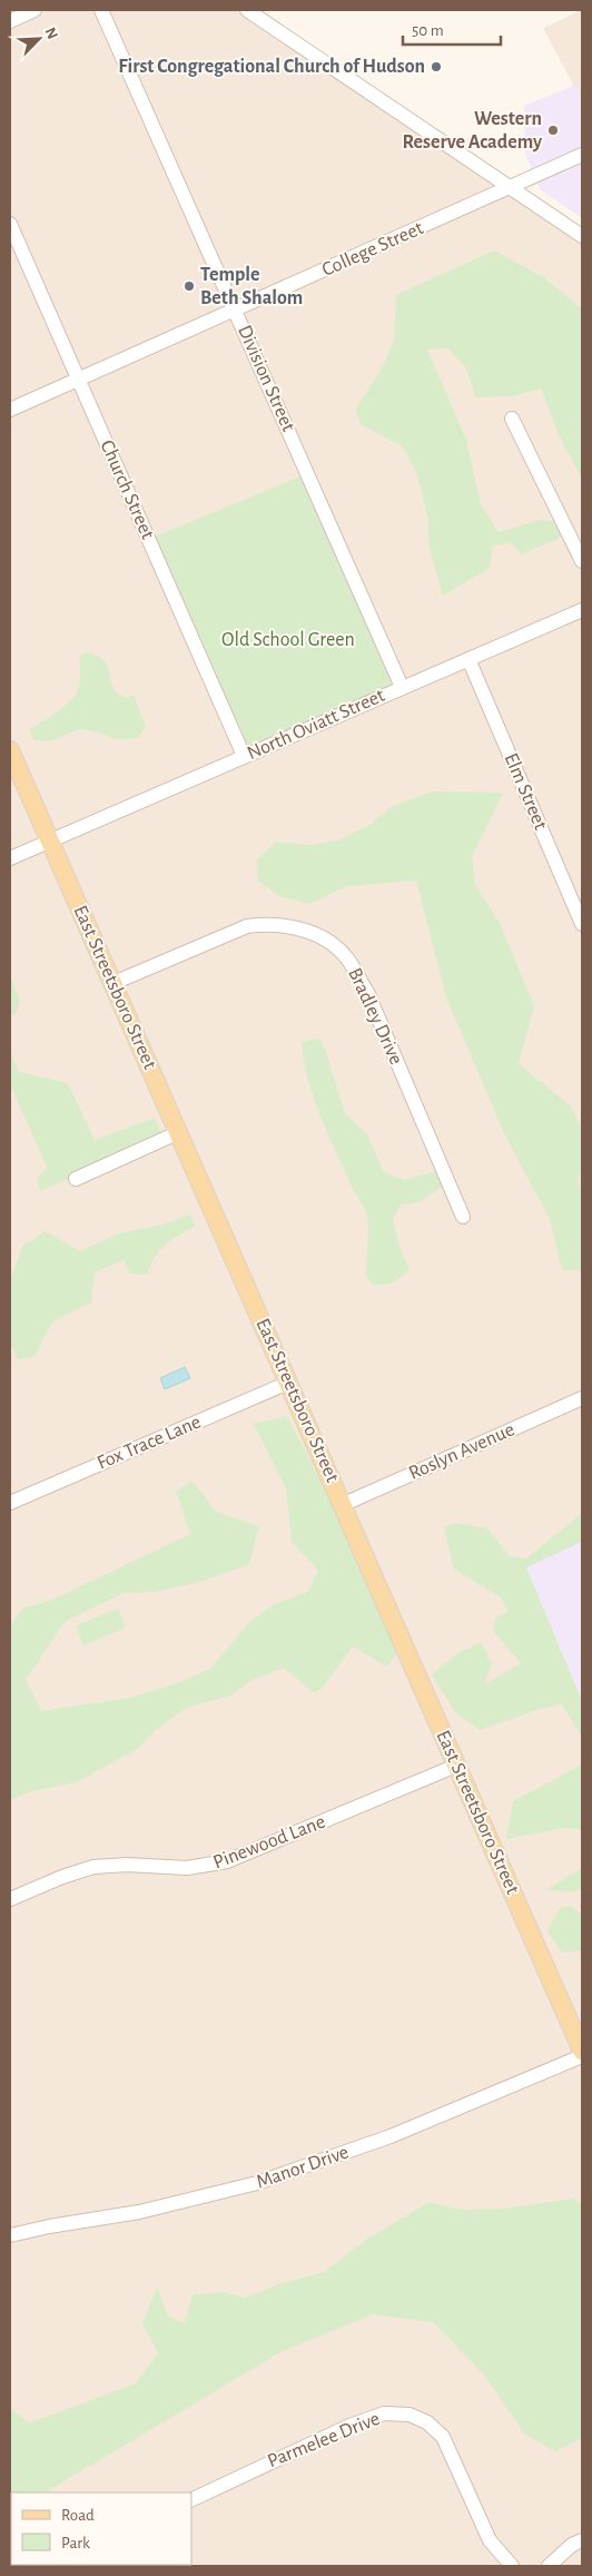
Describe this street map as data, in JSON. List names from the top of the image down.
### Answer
{
  "streets": {
    "main road": ["East Streetsboro Street"],
    "street": [
      "College Street",
      "Division Street",
      "Church Street",
      "North Oviatt Street",
      "Elm Street",
      "Bradley Drive",
      "Fox Trace Lane",
      "Roslyn Avenue",
      "Pinewood Lane",
      "Manor Drive",
      "Parmelee Drive"
    ]
  },
  "crossings": [
    ["College Street", "Division Street"],
    ["College Street", "Church Street"],
    ["Division Street", "North Oviatt Street"],
    ["Church Street", "North Oviatt Street"],
    ["North Oviatt Street", "Elm Street"],
    ["North Oviatt Street", "East Streetsboro Street"],
    ["East Streetsboro Street", "Bradley Drive"],
    ["East Streetsboro Street", "Fox Trace Lane"],
    ["East Streetsboro Street", "Roslyn Avenue"],
    ["East Streetsboro Street", "Pinewood Lane"]
  ],
  "parks": ["Old School Green"],
  "places": ["First Congregational Church of Hudson", "Western Reserve Academy", "Temple Beth Shalom"],
  "legend": ["Road", "Park"],
  "scale_bar": "50 m",
  "north": "top right"
}
